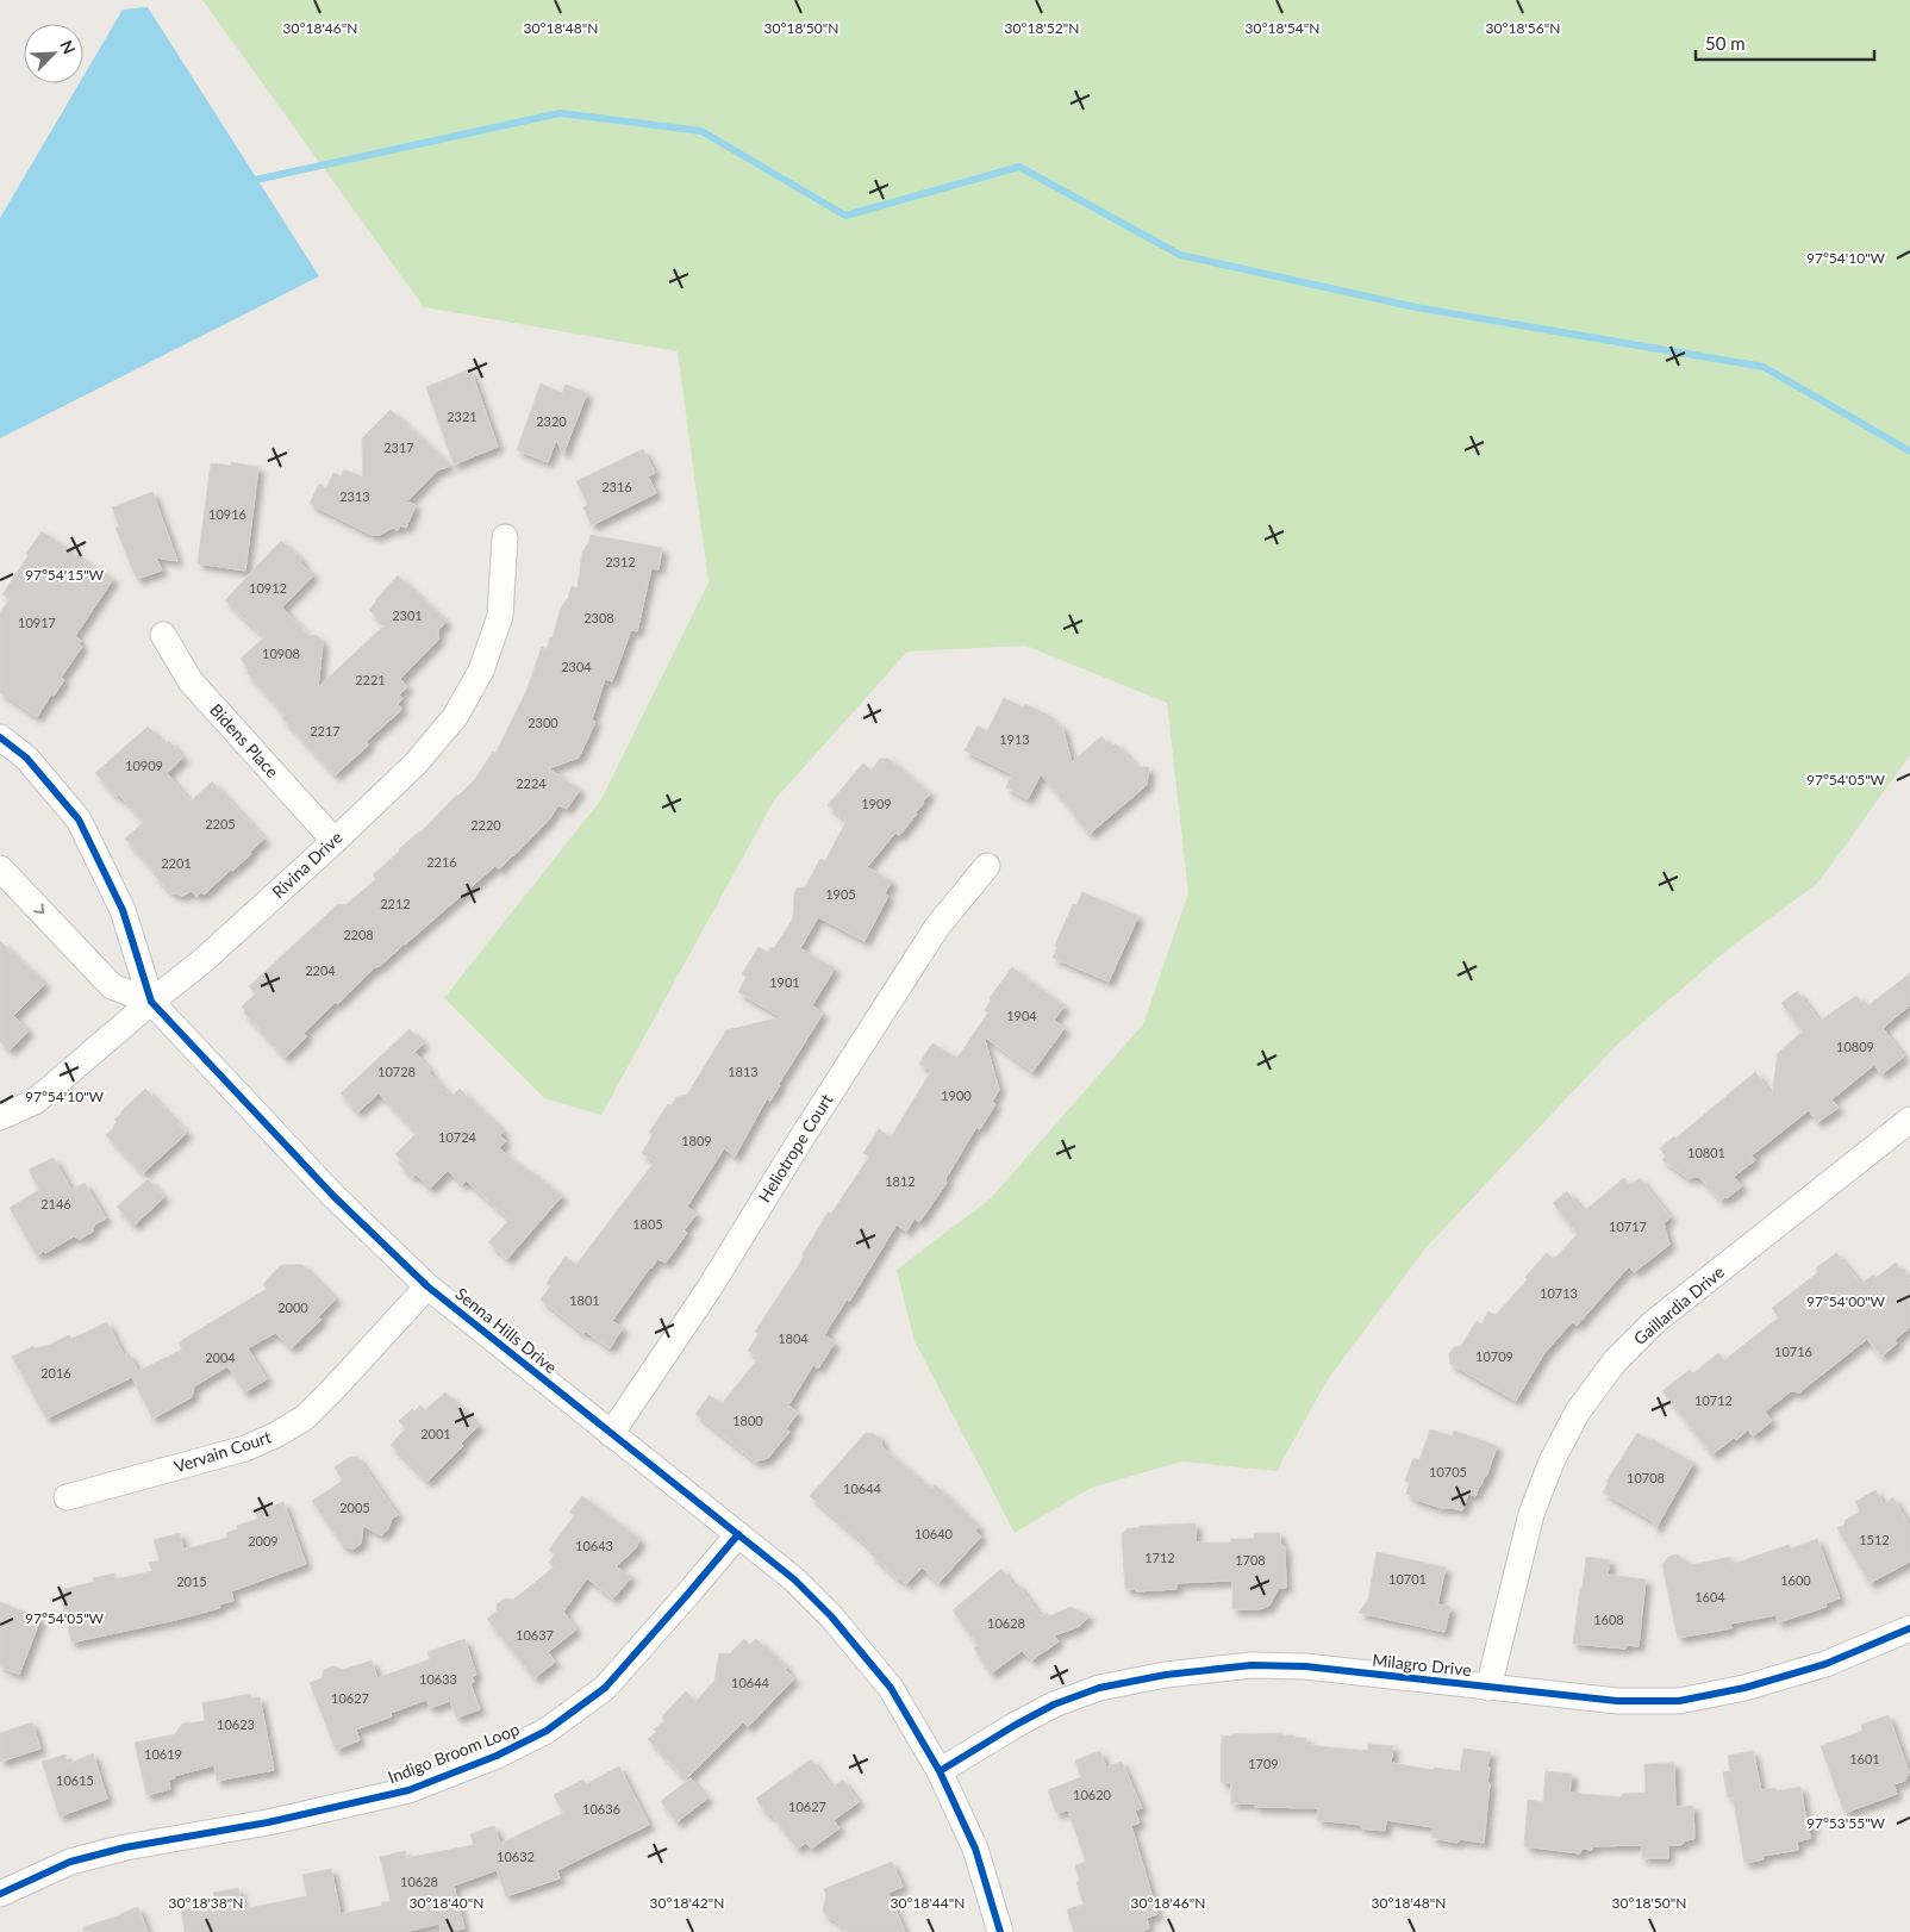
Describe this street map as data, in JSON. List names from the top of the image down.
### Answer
{
  "streets": {
    "street": [
      "Bidens Place",
      "Rivina Drive",
      "Heliotrope Court",
      "Gaillardia Drive",
      "Senna Hills Drive",
      "Vervain Court",
      "Milagro Drive",
      "Indigo Broom Loop"
    ]
  },
  "crossings": [
    ["Bidens Place", "Rivina Drive"],
    ["Rivina Drive", "Senna Hills Drive"],
    ["Heliotrope Court", "Senna Hills Drive"],
    ["Gaillardia Drive", "Milagro Drive"],
    ["Senna Hills Drive", "Vervain Court"],
    ["Senna Hills Drive", "Milagro Drive"],
    ["Senna Hills Drive", "Indigo Broom Loop"]
  ],
  "house_numbers": [
    "2321",
    "2320",
    "2317",
    "2316",
    "2313",
    "10916",
    "2312",
    "10912",
    "2301",
    "2308",
    "10917",
    "10908",
    "2304",
    "2221",
    "2300",
    "2217",
    "1913",
    "10909",
    "2224",
    "1909",
    "2205",
    "2220",
    "2216",
    "2201",
    "1905",
    "2212",
    "2208",
    "2204",
    "1901",
    "1904",
    "10809",
    "10728",
    "1813",
    "1900",
    "10724",
    "1809",
    "10801",
    "1812",
    "2146",
    "1805",
    "10717",
    "10713",
    "1801",
    "2000",
    "1804",
    "10716",
    "10709",
    "2004",
    "2016",
    "10712",
    "1800",
    "2001",
    "10705",
    "10708",
    "10644",
    "2005",
    "10640",
    "1512",
    "2009",
    "10643",
    "1712",
    "1708",
    "10701",
    "1600",
    "2015",
    "1604",
    "1608",
    "10628",
    "10637",
    "10633",
    "10644",
    "10627",
    "10623",
    "10619",
    "1601",
    "1709",
    "10615",
    "10620",
    "10627",
    "10636",
    "10632",
    "10628"
  ],
  "scale_bar": "50 m",
  "north": "top right",
  "coordinates": [
    "30°18'46\"N",
    "30°18'48\"N",
    "30°18'50\"N",
    "30°18'52\"N",
    "30°18'54\"N",
    "30°18'56\"N",
    "97°54'10\"W",
    "97°54'15\"W",
    "97°54'05\"W",
    "97°54'00\"W",
    "97°53'55\"W",
    "30°18'38\"N",
    "30°18'40\"N",
    "30°18'42\"N",
    "30°18'44\"N"
  ]
}
